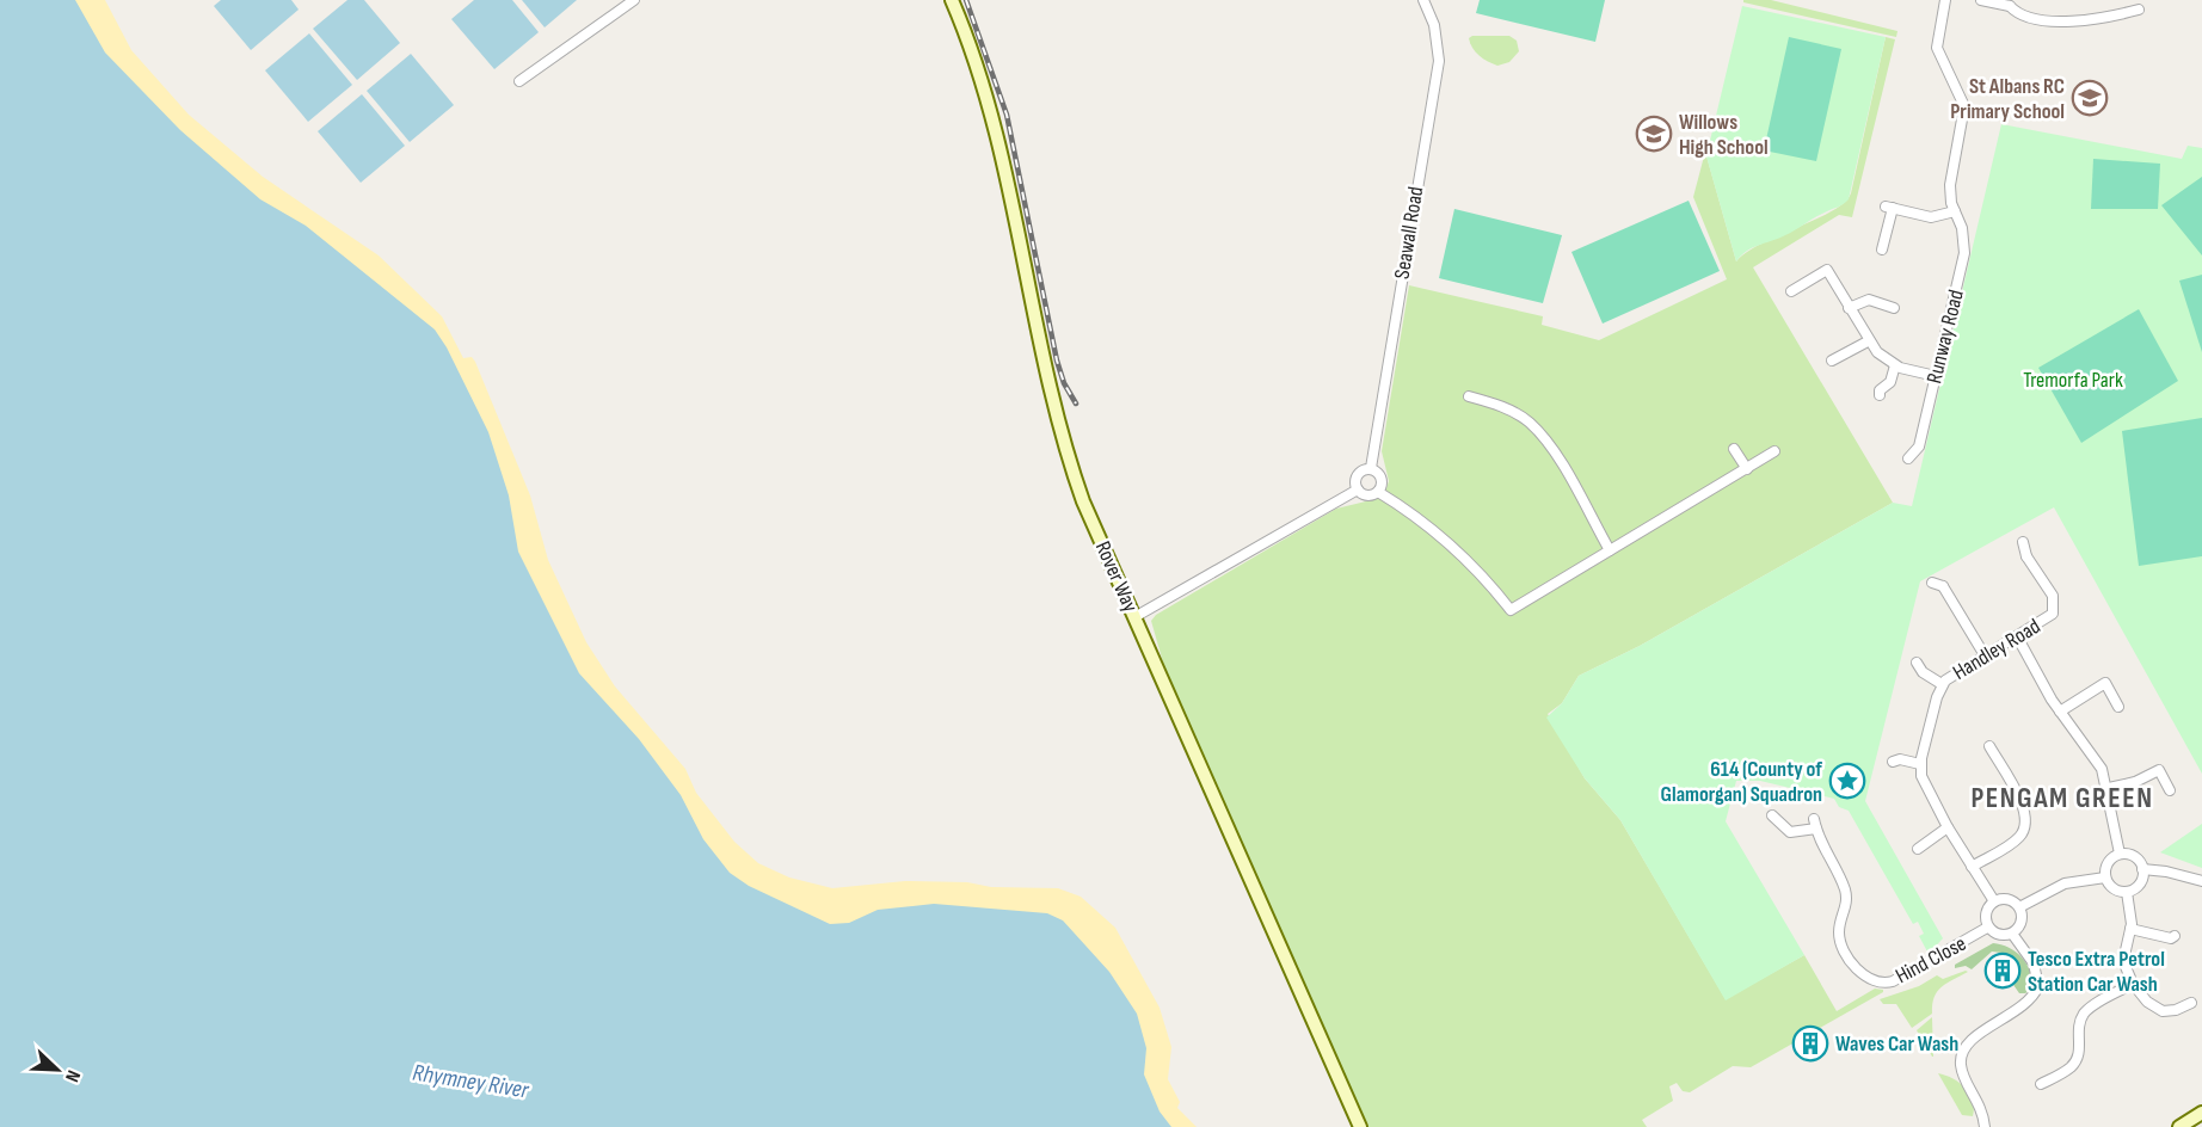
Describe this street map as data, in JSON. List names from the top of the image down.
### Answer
{
  "streets": {
    "street": [
      "Seawall Road",
      "Runway Road",
      "Rover Way",
      "Handley Road",
      "Hind Close"
    ]
  },
  "districts": ["PENGAM GREEN"],
  "water": ["Rhymney River"],
  "parks": ["Tremorfa Park"],
  "places": {
    "school or university": ["St Albans RC Primary School", "Willows High School"],
    "place": ["614 (County of Glamorgan) Squadron"],
    "building": ["Tesco Extra Petrol Station Car Wash", "Waves Car Wash"]
  },
  "north": "bottom right"
}
